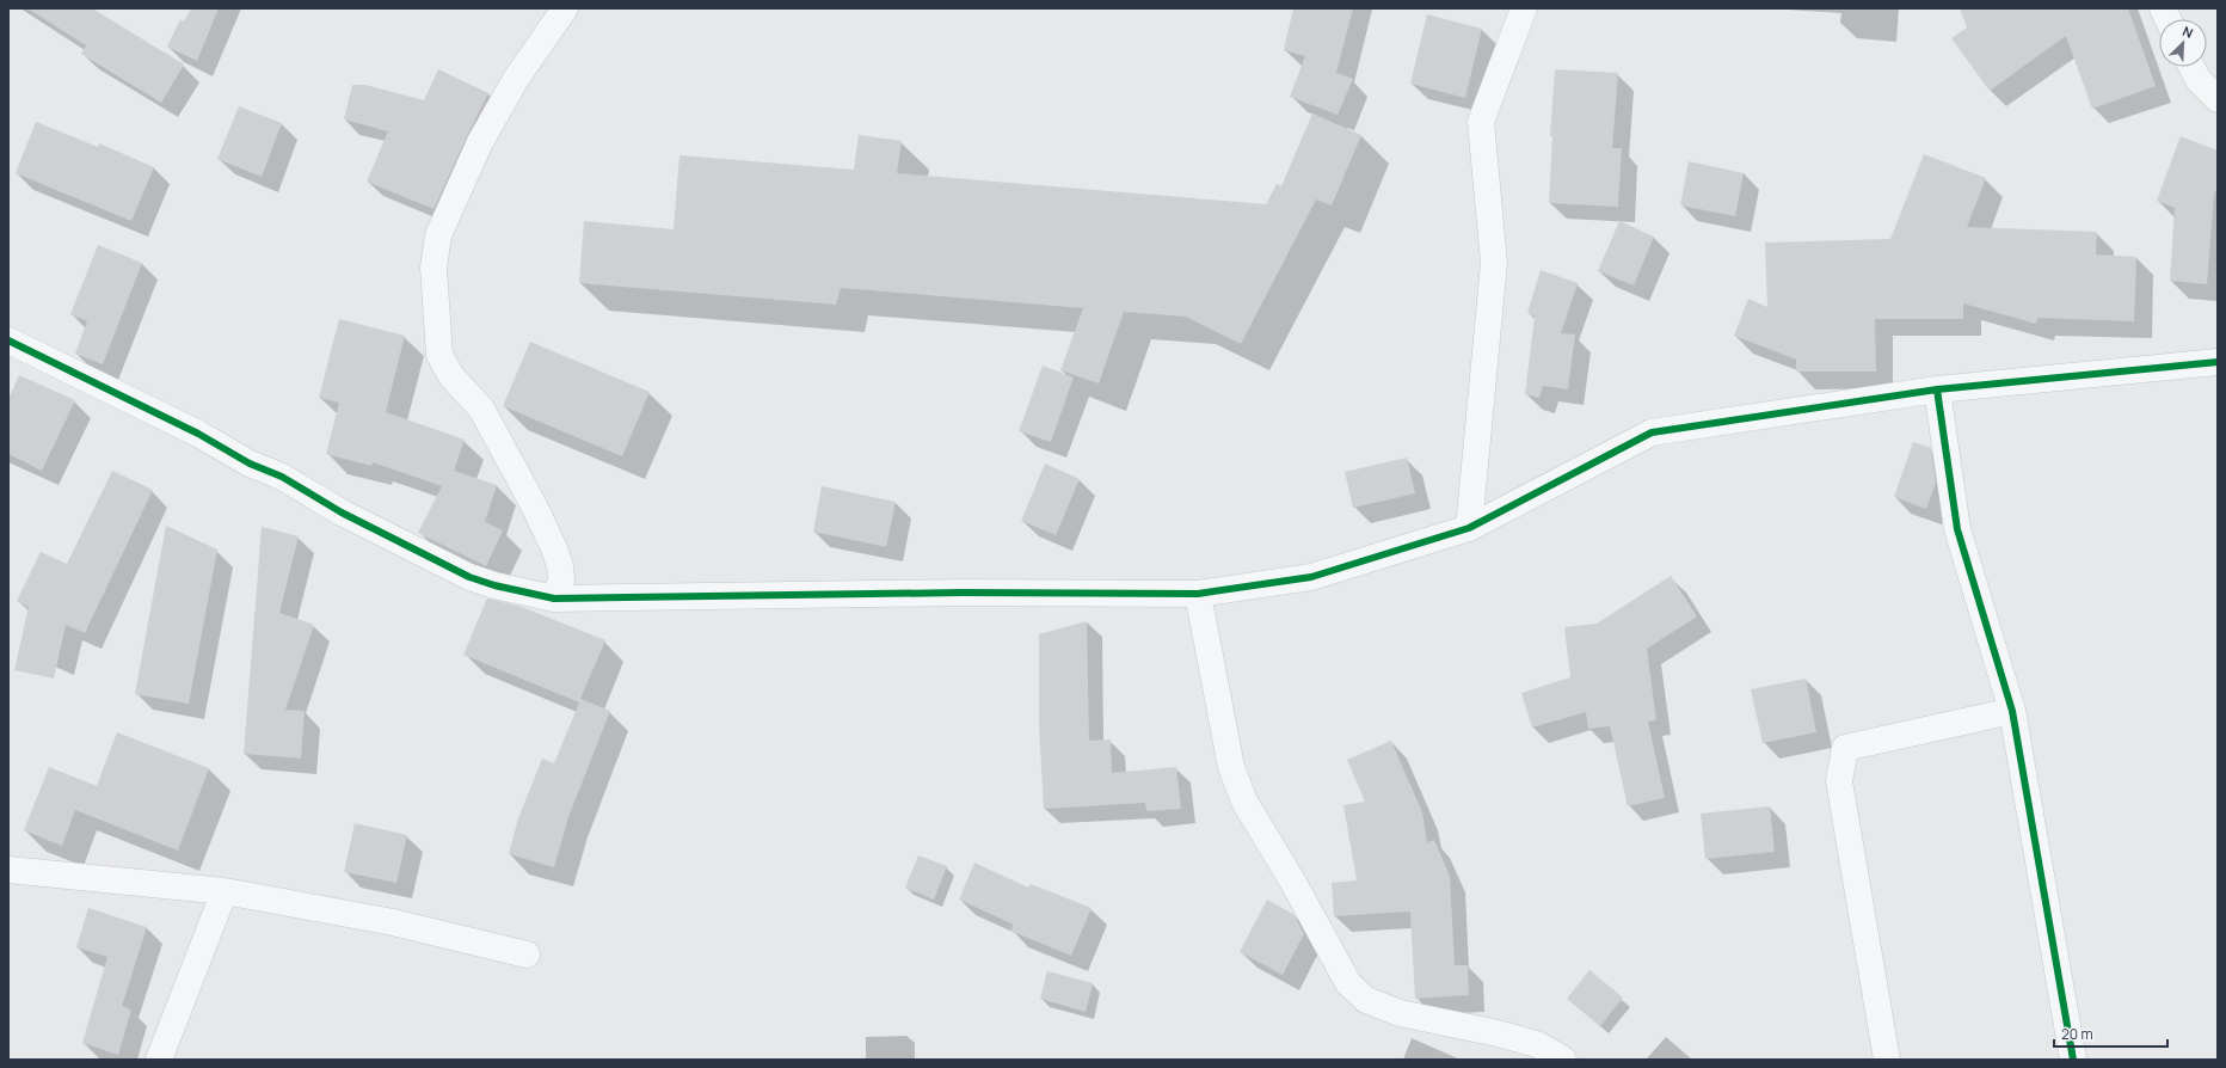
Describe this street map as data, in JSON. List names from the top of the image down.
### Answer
{
  "scale_bar": "20 m",
  "north": "top right"
}
